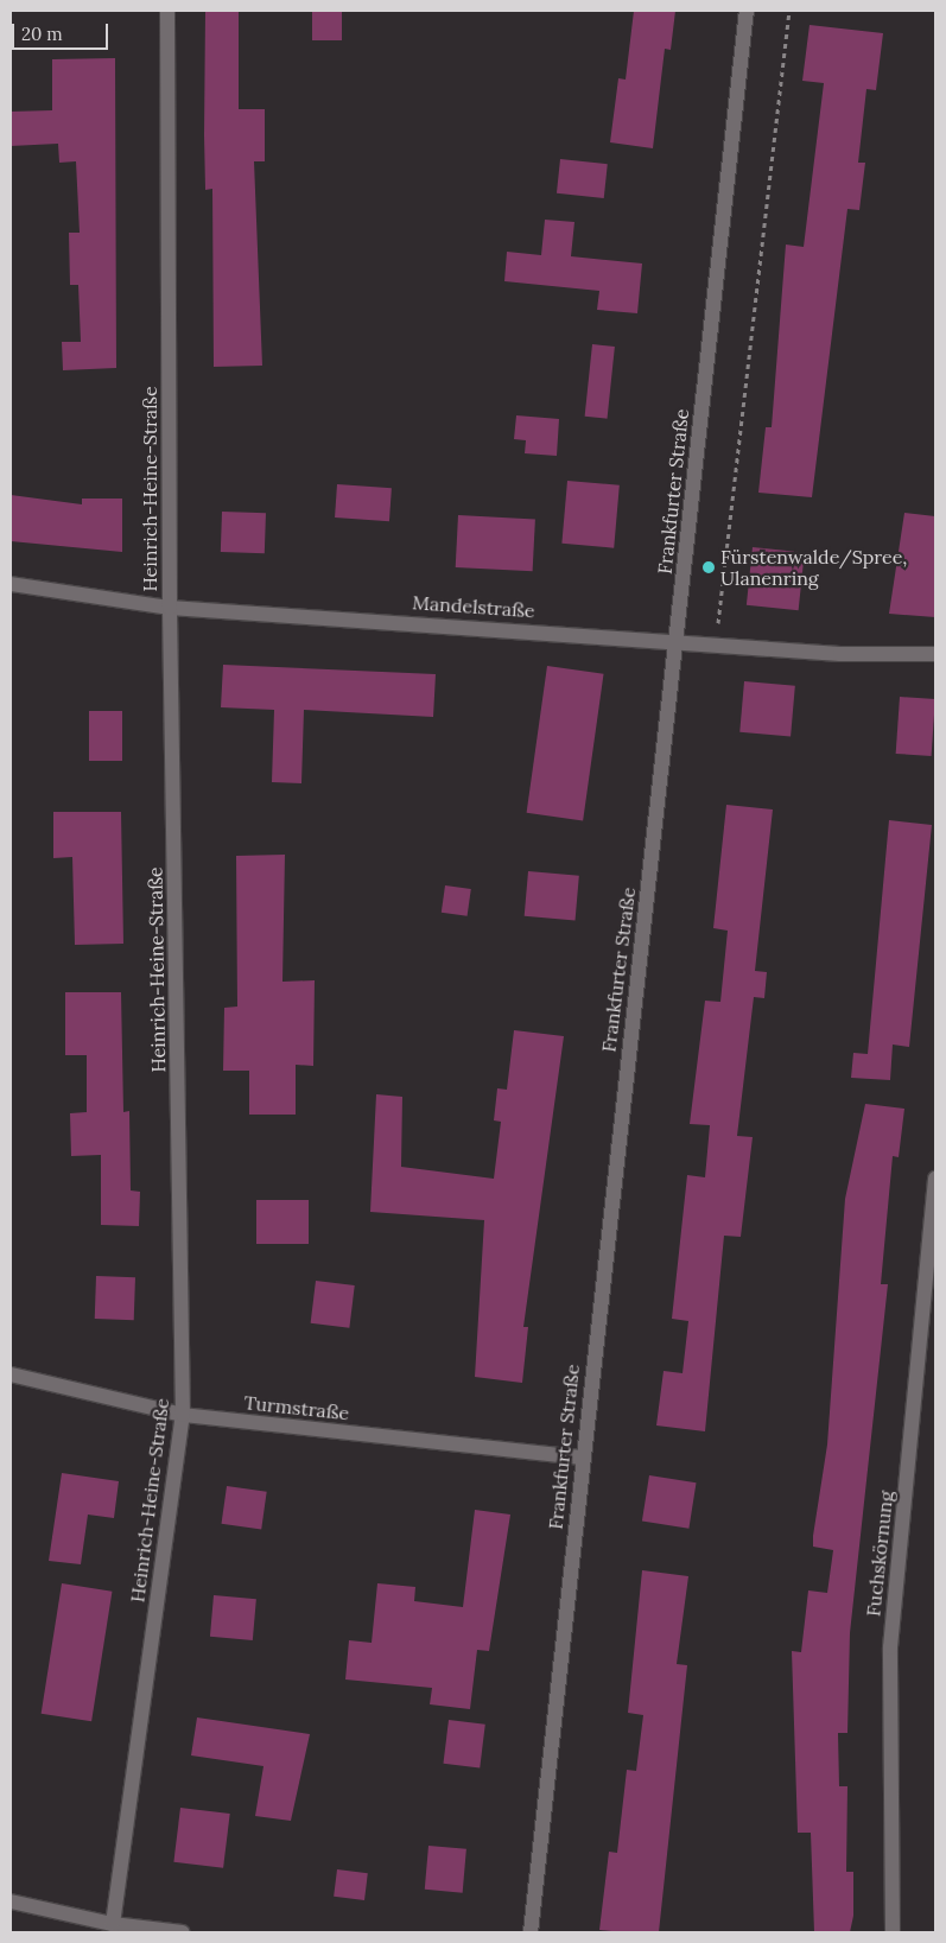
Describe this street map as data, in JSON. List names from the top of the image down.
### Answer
{
  "streets": {
    "street": [
      "Heinrich-Heine-Straße",
      "Frankfurter Straße",
      "Mandelstraße",
      "Turmstraße",
      "Fuchskörnung"
    ]
  },
  "crossings": [
    ["Heinrich-Heine-Straße", "Mandelstraße"],
    ["Heinrich-Heine-Straße", "Turmstraße"],
    ["Frankfurter Straße", "Mandelstraße"],
    ["Frankfurter Straße", "Turmstraße"]
  ],
  "places": ["Fürstenwalde/Spree, Ulanenring"],
  "scale_bar": "20 m"
}
